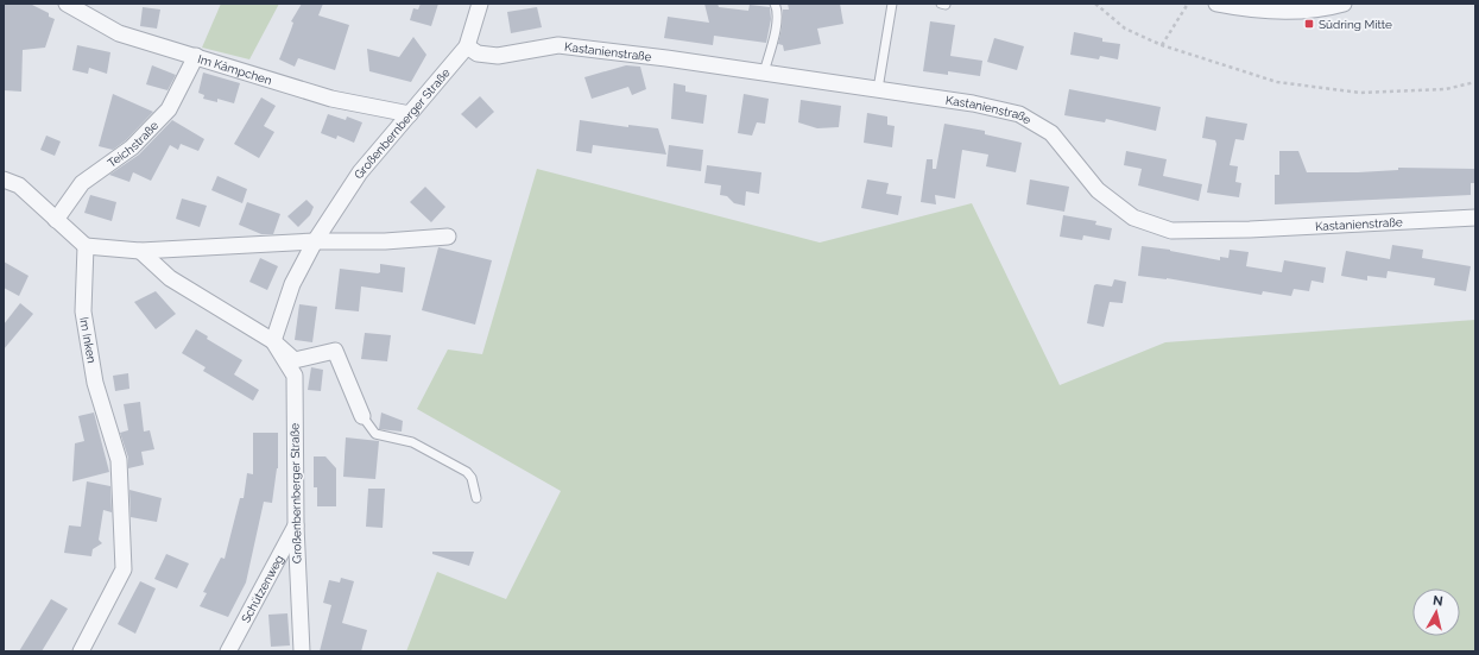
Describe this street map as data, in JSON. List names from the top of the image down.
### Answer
{
  "streets": {
    "street": [
      "Kastanienstraße",
      "Im Kämpchen",
      "Großenbernberger Straße",
      "Teichstraße",
      "Im Inken",
      "Schützenweg"
    ]
  },
  "crossings": [
    ["Kastanienstraße", "Großenbernberger Straße"],
    ["Im Kämpchen", "Großenbernberger Straße"],
    ["Im Kämpchen", "Teichstraße"],
    ["Großenbernberger Straße", "Schützenweg"]
  ],
  "places": {
    "transit": ["Südring Mitte"]
  },
  "north": "top"
}
